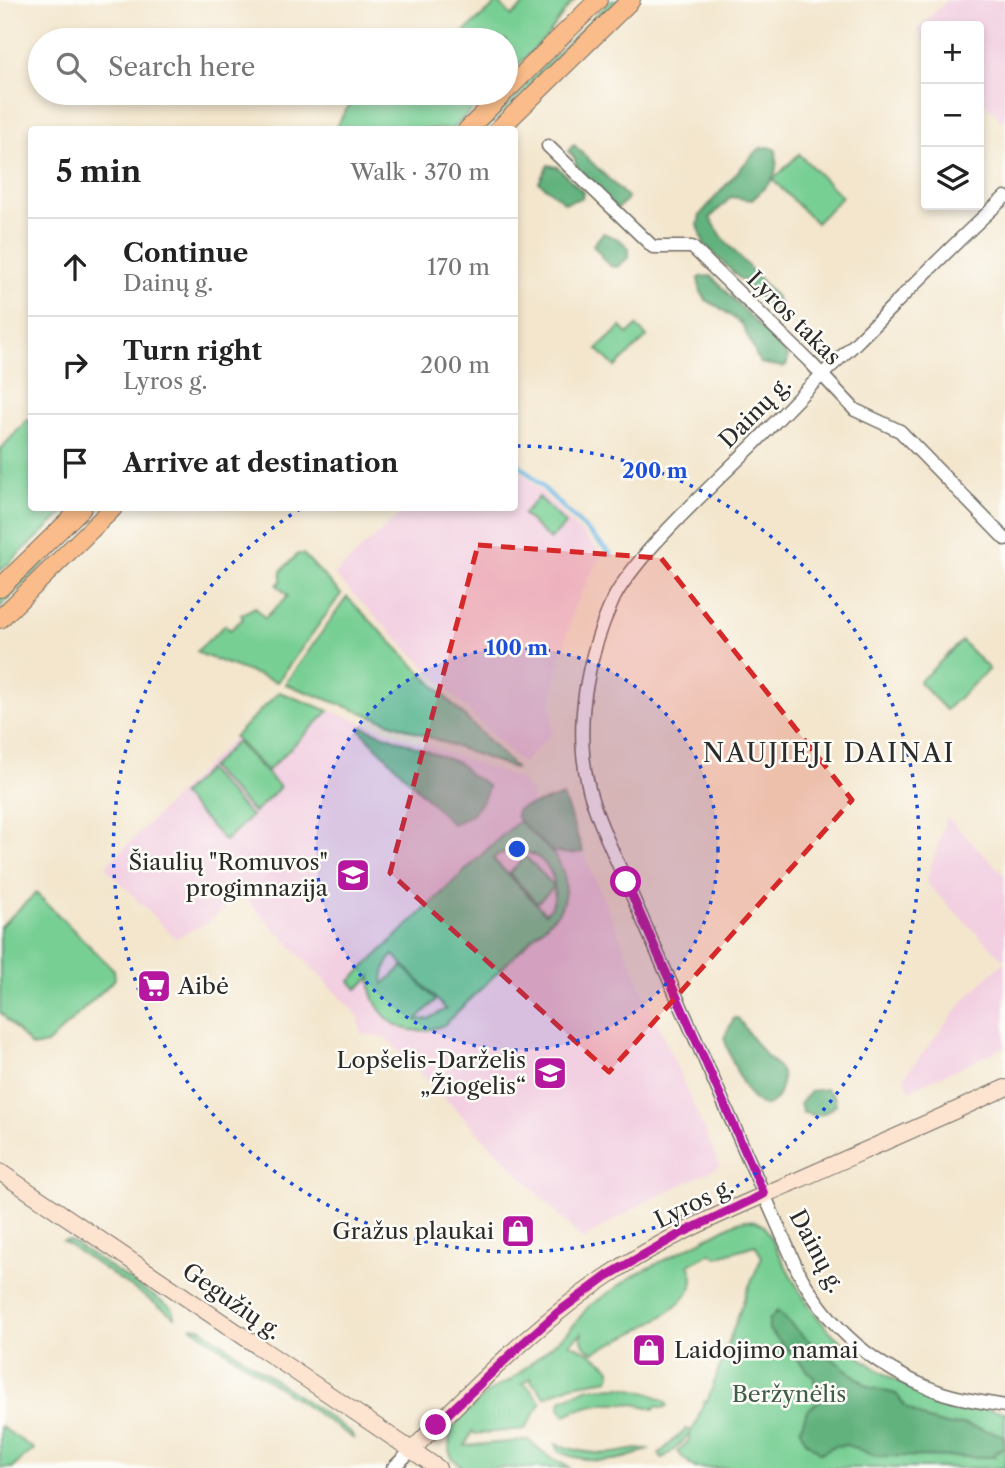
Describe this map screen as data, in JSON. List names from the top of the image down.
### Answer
{
  "streets": {
    "street": [
      "Lyros takas",
      "Dainų g.",
      "Lyros g.",
      "Gegužių g."
    ]
  },
  "crossings": [
    ["Lyros takas", "Dainų g."],
    ["Dainų g.", "Lyros g."],
    ["Lyros g.", "Gegužių g."]
  ],
  "districts": ["NAUJIEJI DAINAI"],
  "parks": ["Beržynėlis"],
  "places": {
    "school or university": ["Šiaulių \"Romuvos\" progimnazija", "Lopšelis-Darželis „Žiogelis“"],
    "supermarket": ["Aibė"],
    "shop": ["Gražus plaukai", "Laidojimo namai"]
  },
  "page": {
    "map_buttons": ["+", "−"],
    "search": "Search here",
    "heading": ["5 min", "Walk · 370 m"],
    "list": [
      ["Continue", "Dainų g.", "170 m"],
      ["Turn right", "Lyros g.", "200 m"],
      "Arrive at destination"
    ]
  },
  "rings": ["200 m", "100 m"]
}
